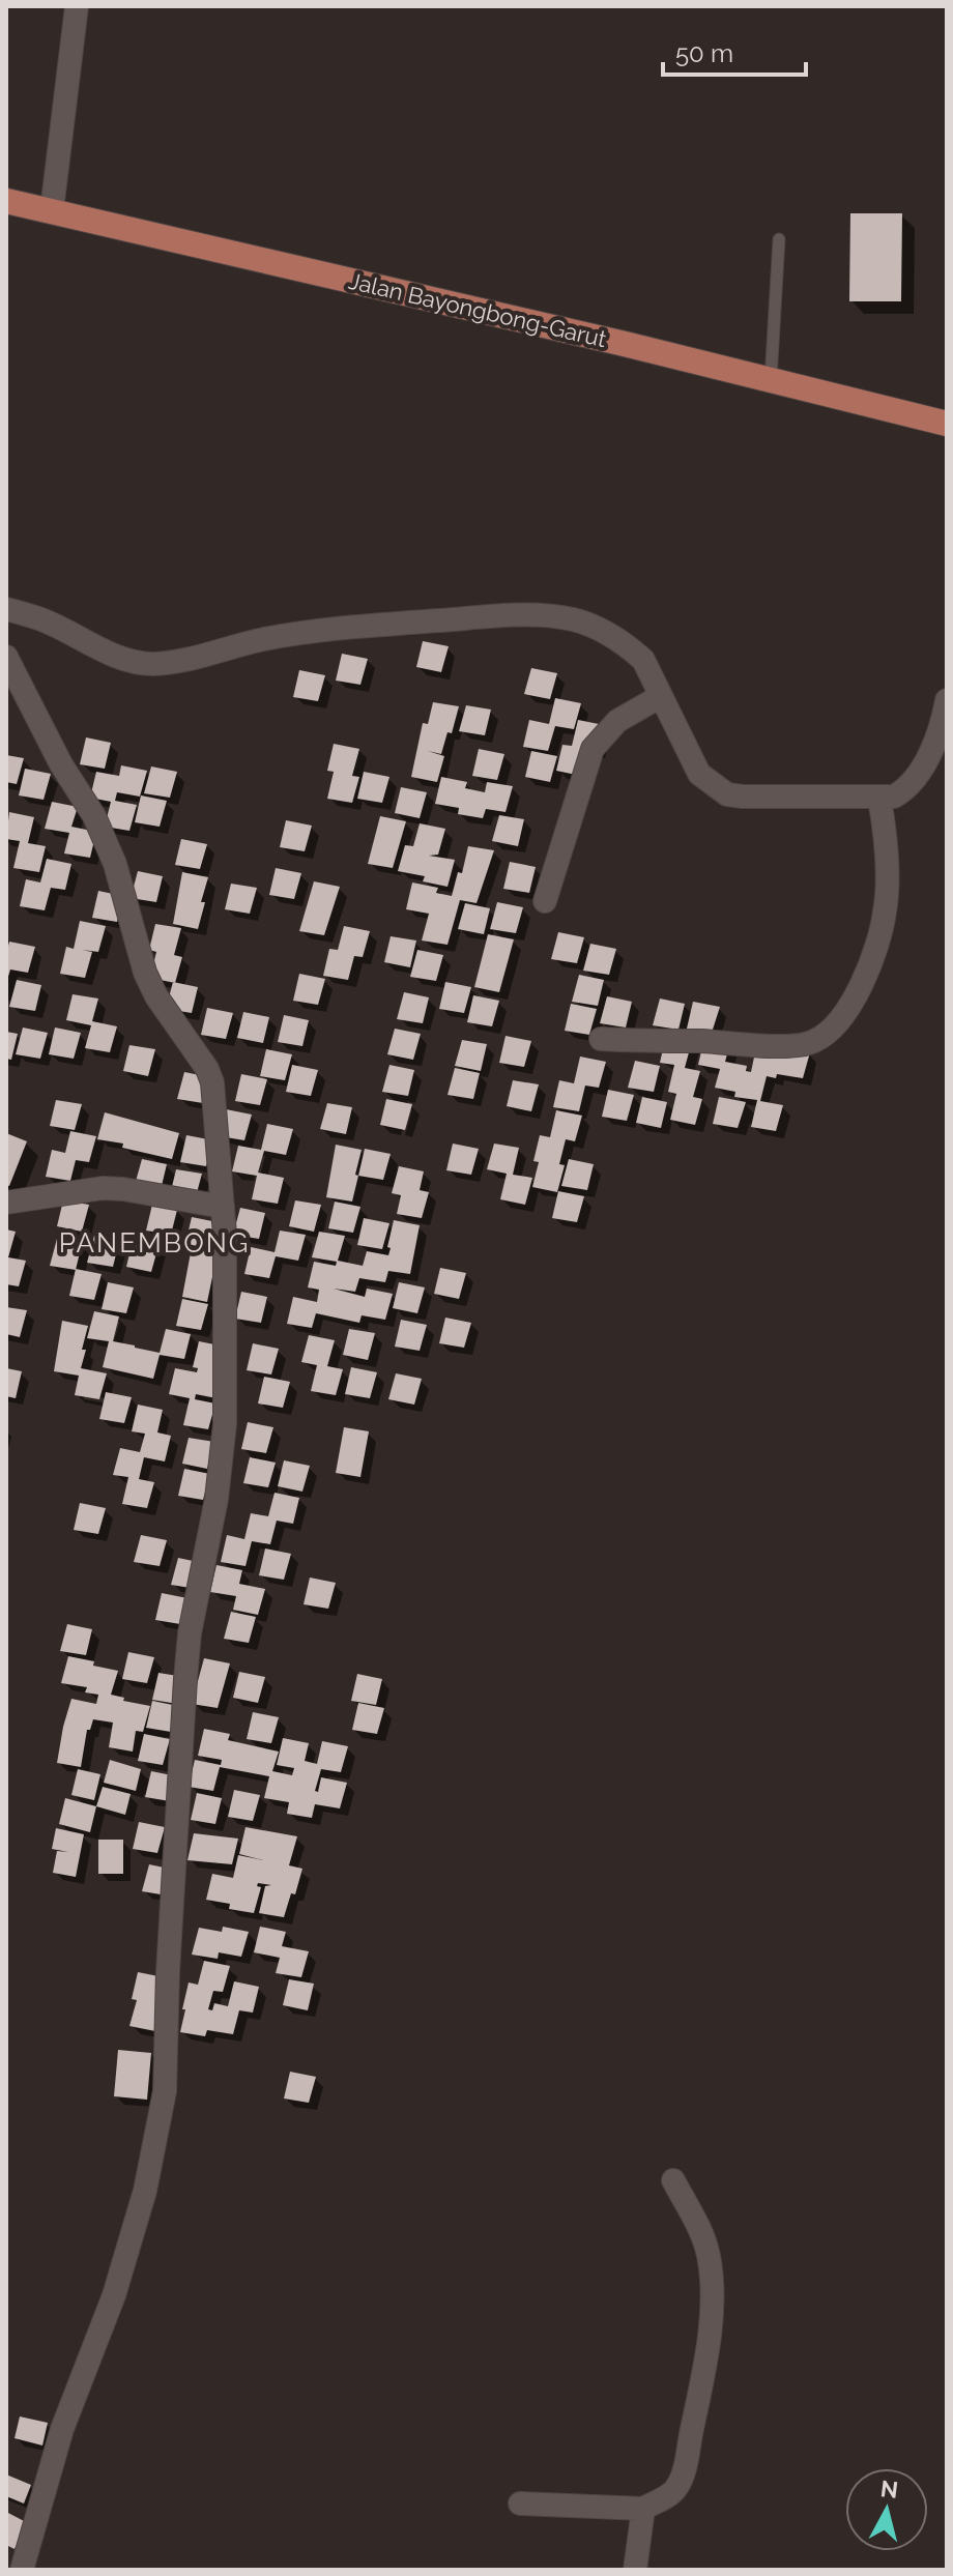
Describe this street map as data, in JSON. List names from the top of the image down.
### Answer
{
  "streets": {
    "main road": ["Jalan Bayongbong-Garut"]
  },
  "districts": ["PANEMBONG"],
  "scale_bar": "50 m",
  "north": "top"
}
